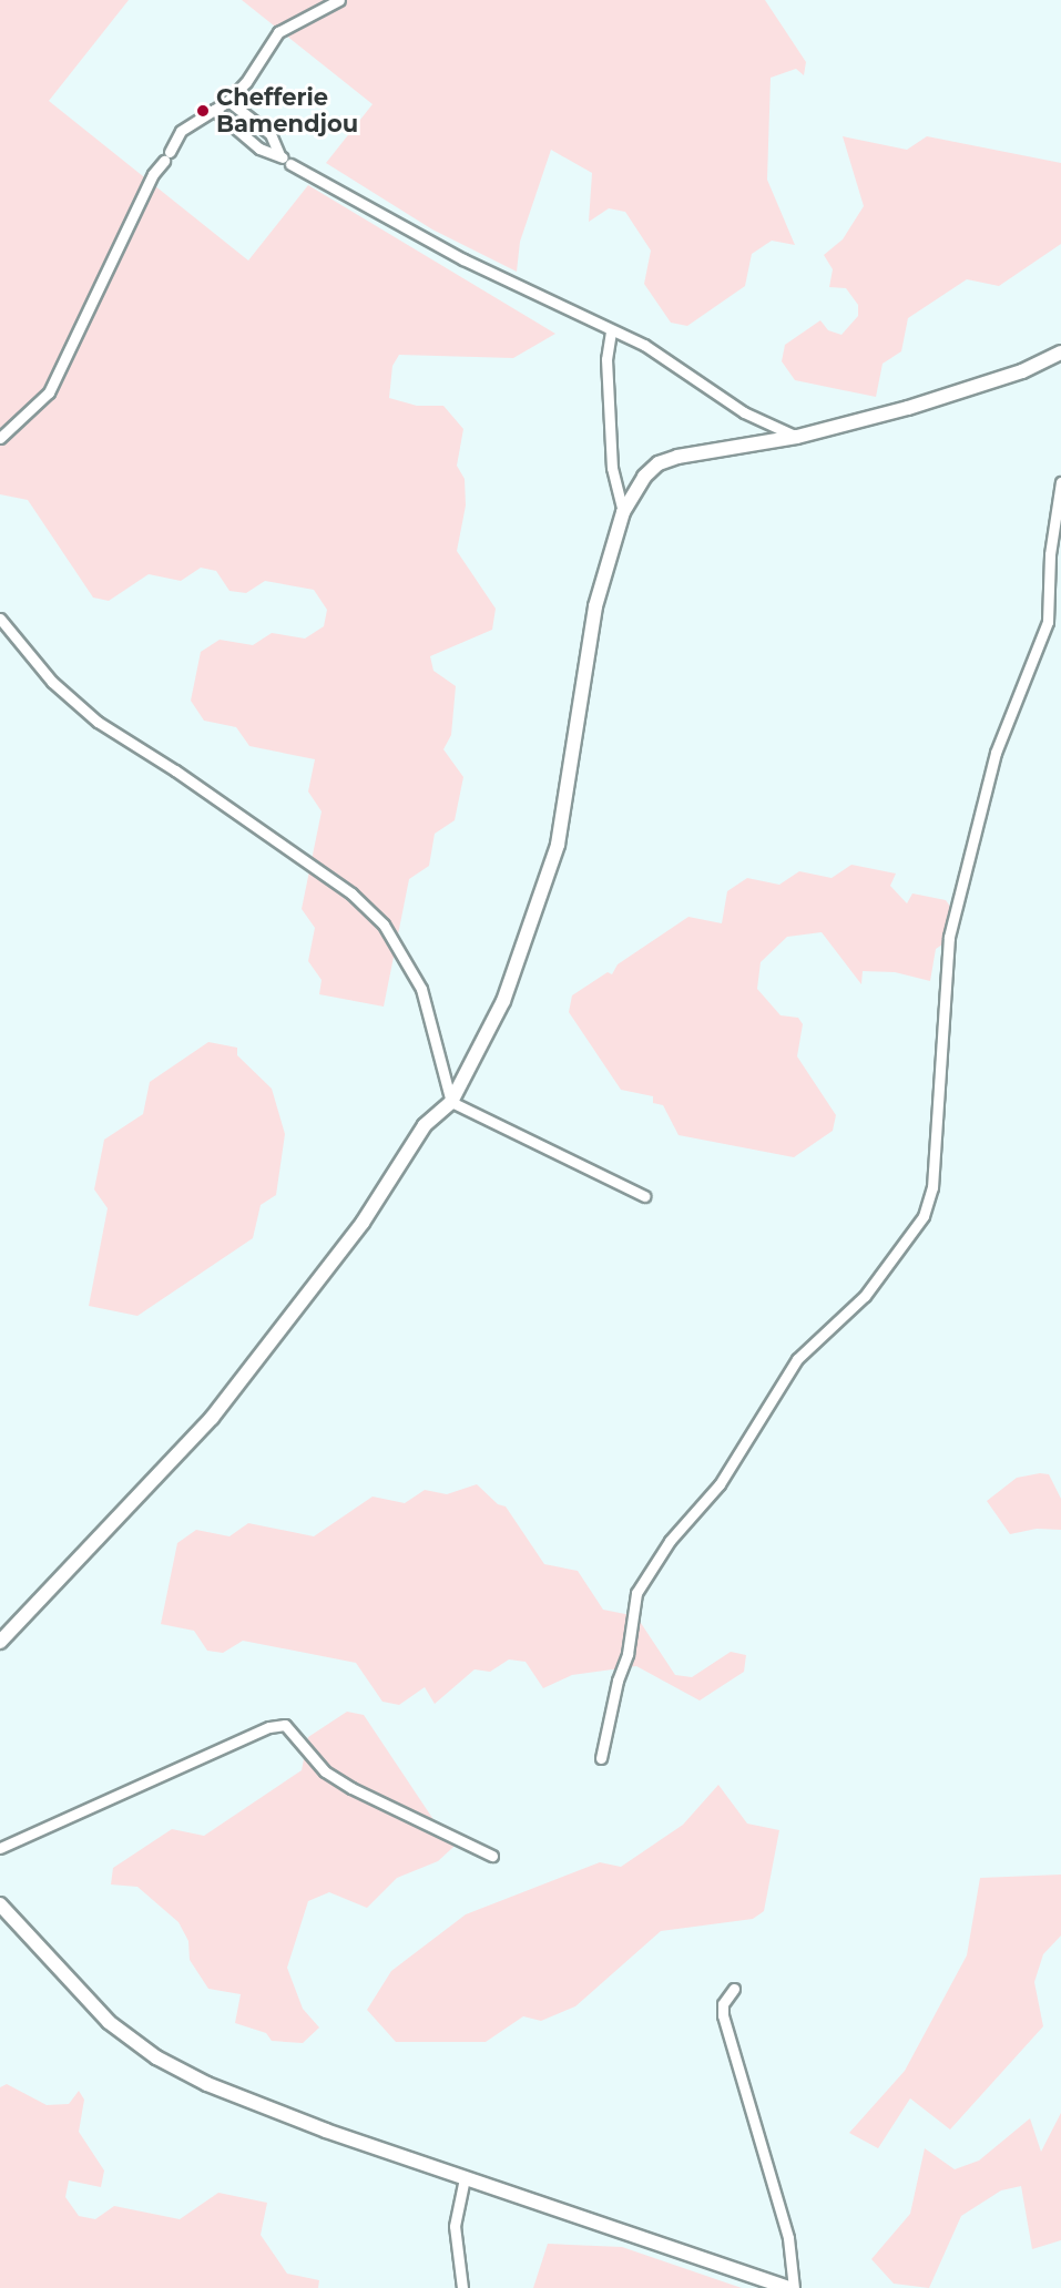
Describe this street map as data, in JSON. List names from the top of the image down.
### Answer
{
  "places": ["Chefferie Bamendjou"]
}
